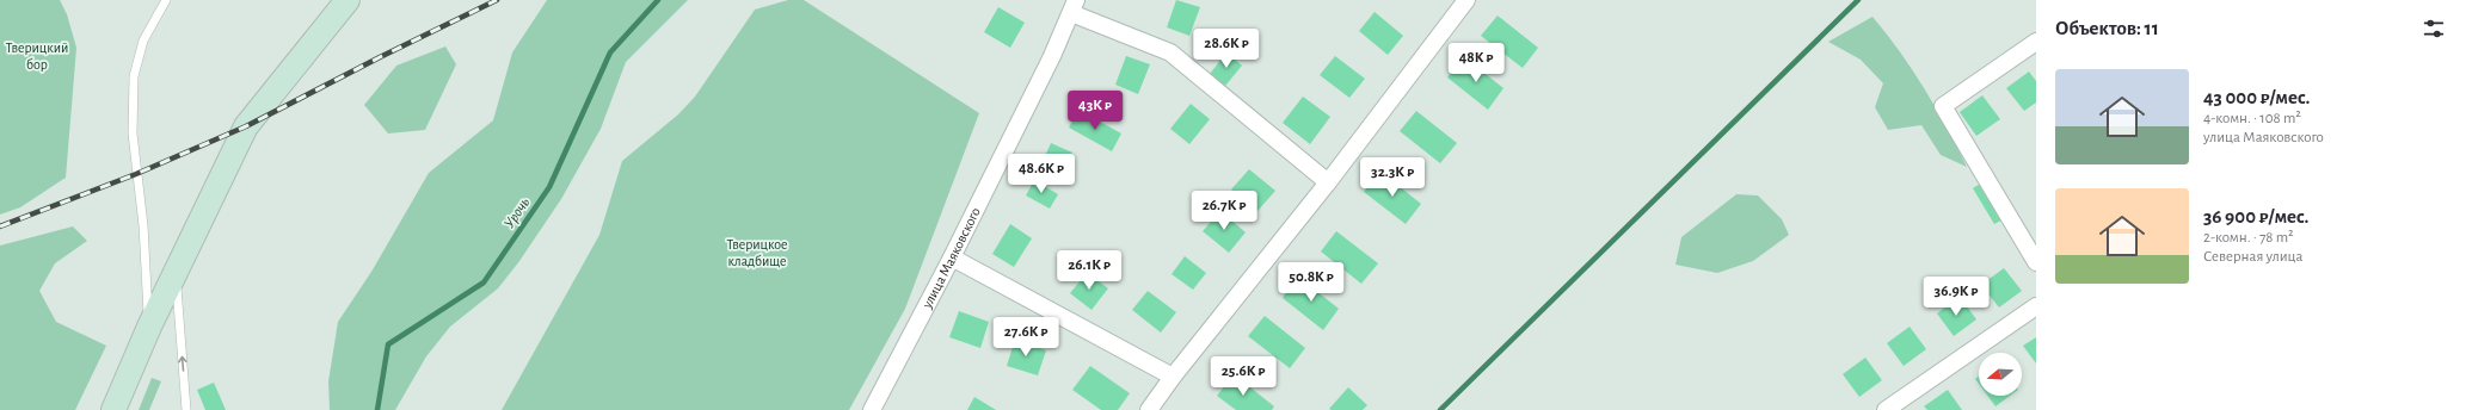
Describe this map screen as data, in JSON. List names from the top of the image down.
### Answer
{
  "streets": {
    "street": ["улица Маяковского"]
  },
  "water": ["Урочь"],
  "parks": ["Тверицкий бор", "Тверицкое кладбище"],
  "north": "left",
  "page": {
    "heading": "Объектов: 11",
    "price": [
      "28.6K ₽",
      "48K ₽",
      "43K ₽",
      "48.6K ₽",
      "32.3K ₽",
      "26.7K ₽",
      "26.1K ₽",
      "50.8K ₽",
      "36.9K ₽",
      "27.6K ₽",
      "25.6K ₽"
    ],
    "list": [
      {
        "name": "43 000 ₽/мес.",
        "note": "4-комн. · 108 m² · улица Маяковского"
      },
      {
        "name": "36 900 ₽/мес.",
        "note": "2-комн. · 78 m² · Северная улица"
      }
    ]
  }
}
